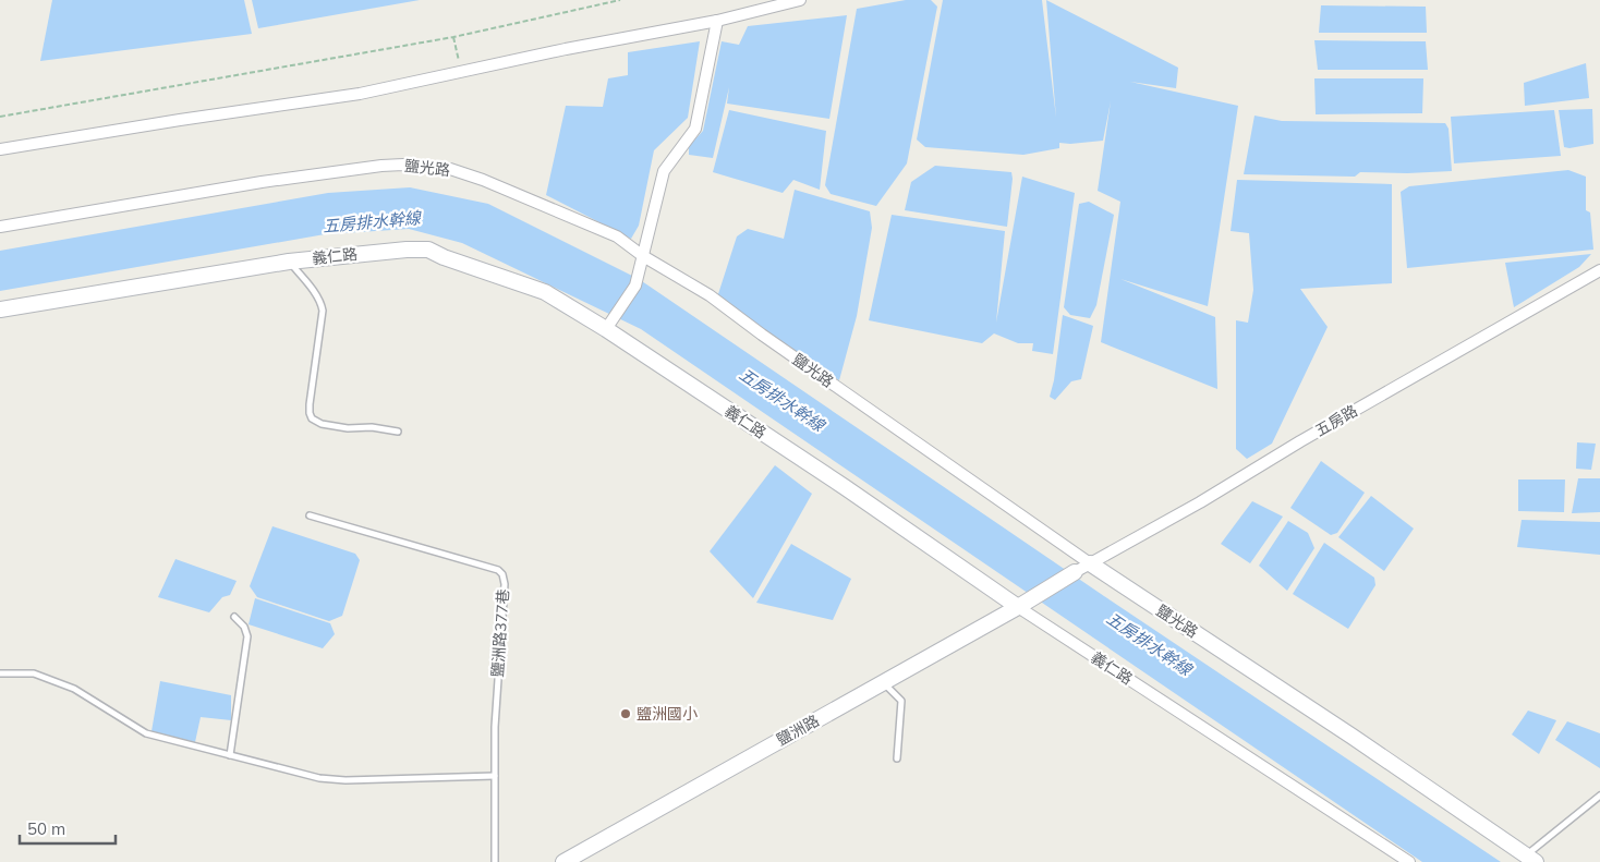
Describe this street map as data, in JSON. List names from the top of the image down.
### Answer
{
  "streets": {
    "street": [
      "鹽光路",
      "義仁路",
      "五房路",
      "鹽洲路"
    ],
    "lane": ["鹽洲路377巷"]
  },
  "crossings": [
    ["鹽光路", "五房路"],
    ["義仁路", "鹽洲路"],
    ["五房路", "鹽洲路"]
  ],
  "water": ["五房排水幹線"],
  "places": ["鹽洲國小"],
  "scale_bar": "50 m"
}
